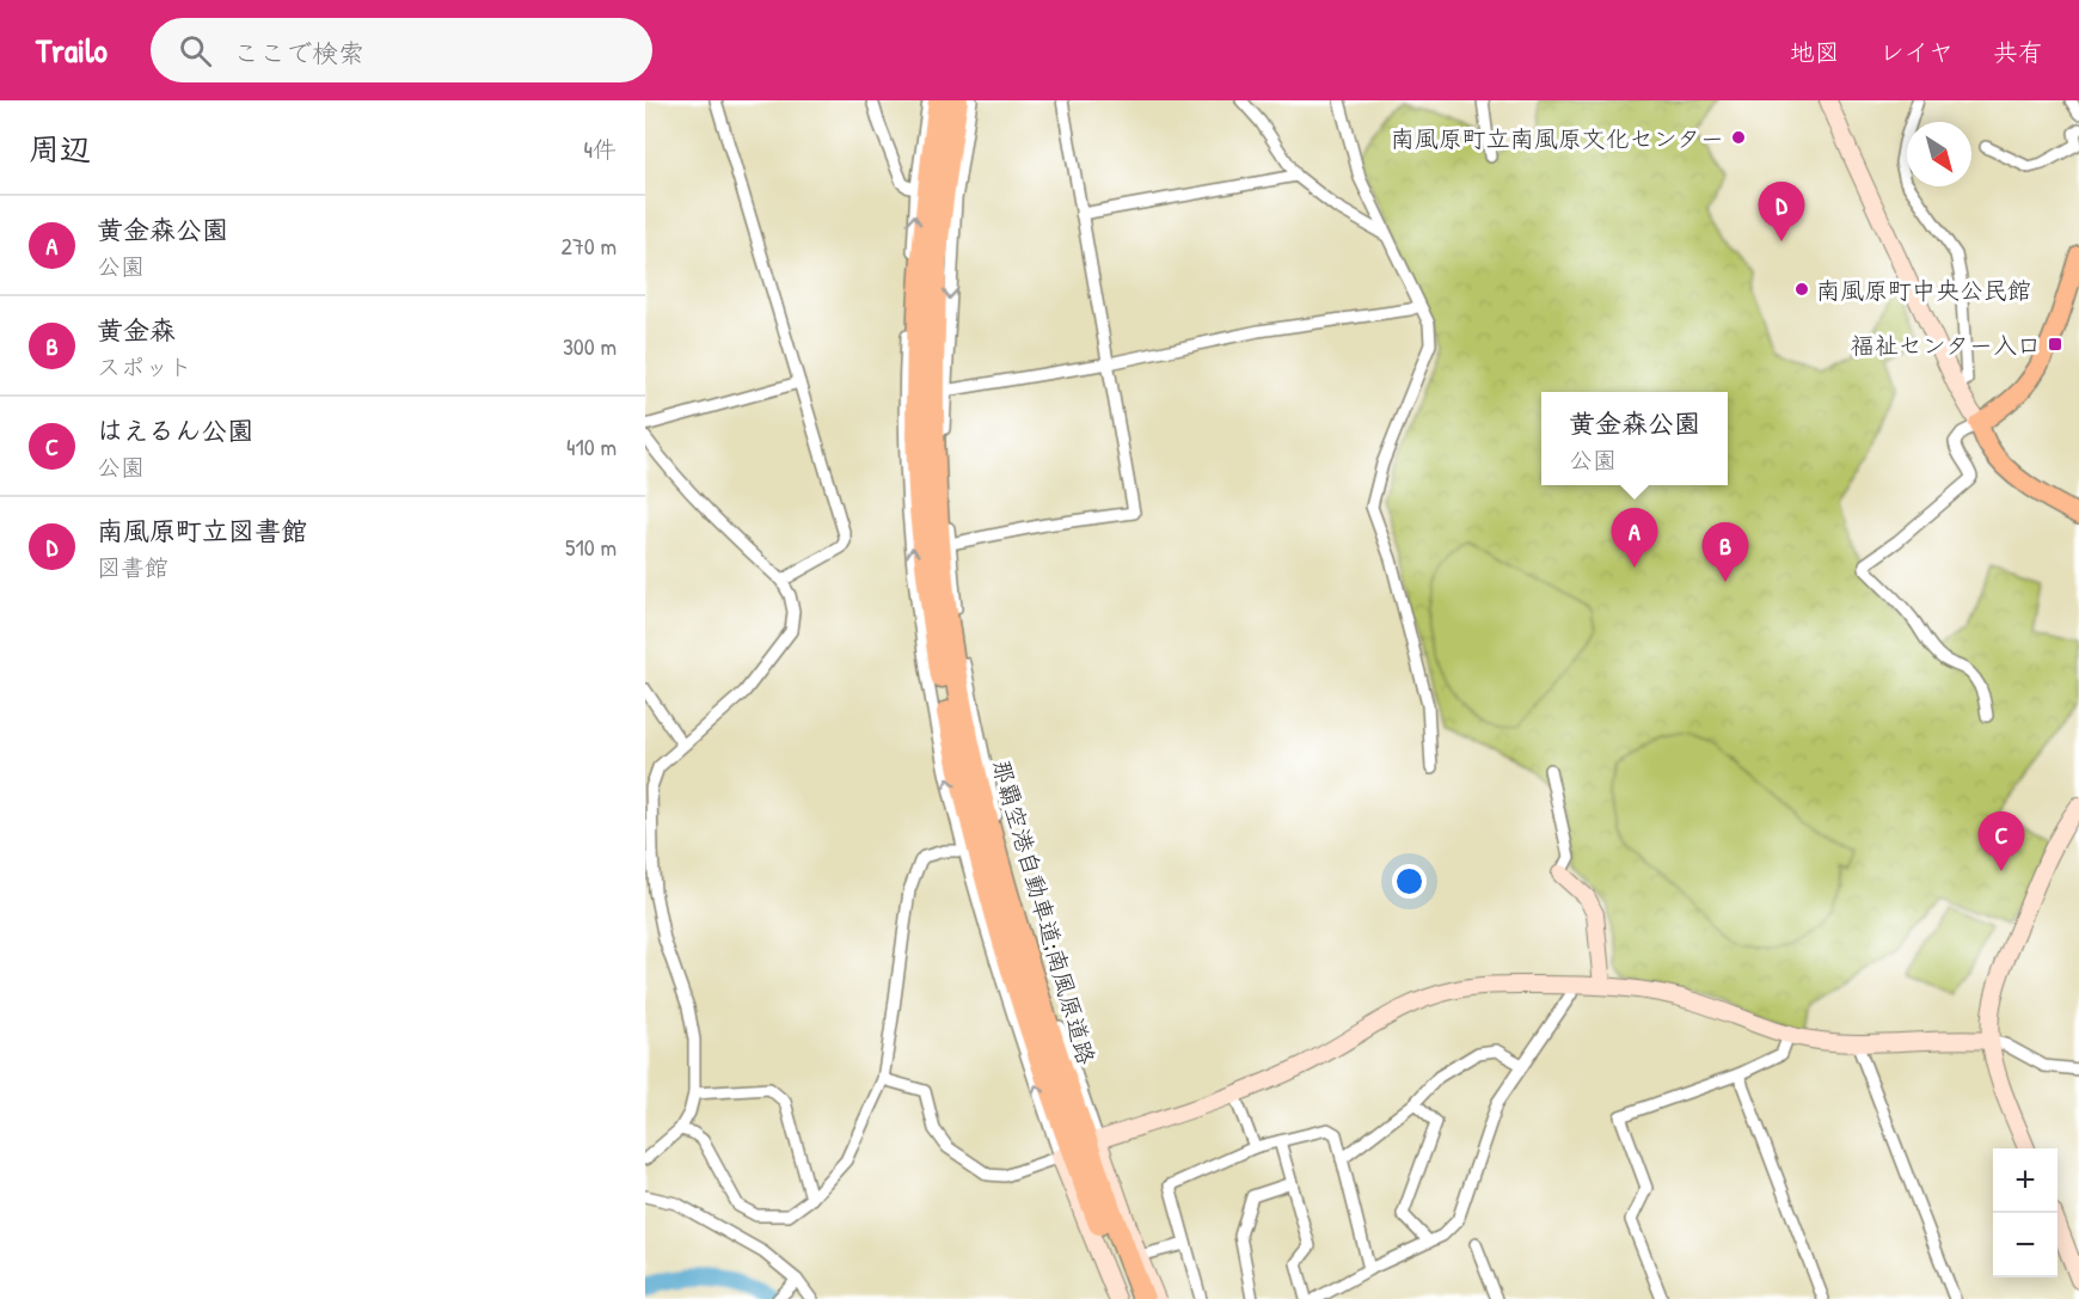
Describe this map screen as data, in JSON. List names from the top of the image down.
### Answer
{
  "streets": {
    "highway": ["那覇空港自動車道;南風原道路"]
  },
  "places": {
    "other": ["南風原町立南風原文化センター", "南風原町中央公民館"],
    "transit": ["福祉センター入口"]
  },
  "north": "bottom right",
  "page": {
    "header": "Trailo",
    "search": "ここで検索",
    "nav": ["地図", "レイヤ", "共有"],
    "heading": ["周辺", "4件"],
    "pins": [
      "D",
      "A",
      "B",
      "C"
    ],
    "list": [
      {
        "mark": "A",
        "name": "黄金森公園",
        "note": "公園",
        "value": "270 m"
      },
      {
        "mark": "B",
        "name": "黄金森",
        "note": "スポット",
        "value": "300 m"
      },
      {
        "mark": "C",
        "name": "はえるん公園",
        "note": "公園",
        "value": "410 m"
      },
      {
        "mark": "D",
        "name": "南風原町立図書館",
        "note": "図書館",
        "value": "510 m"
      }
    ],
    "popup": ["黄金森公園", "公園"],
    "map_buttons": ["+", "−"]
  }
}
